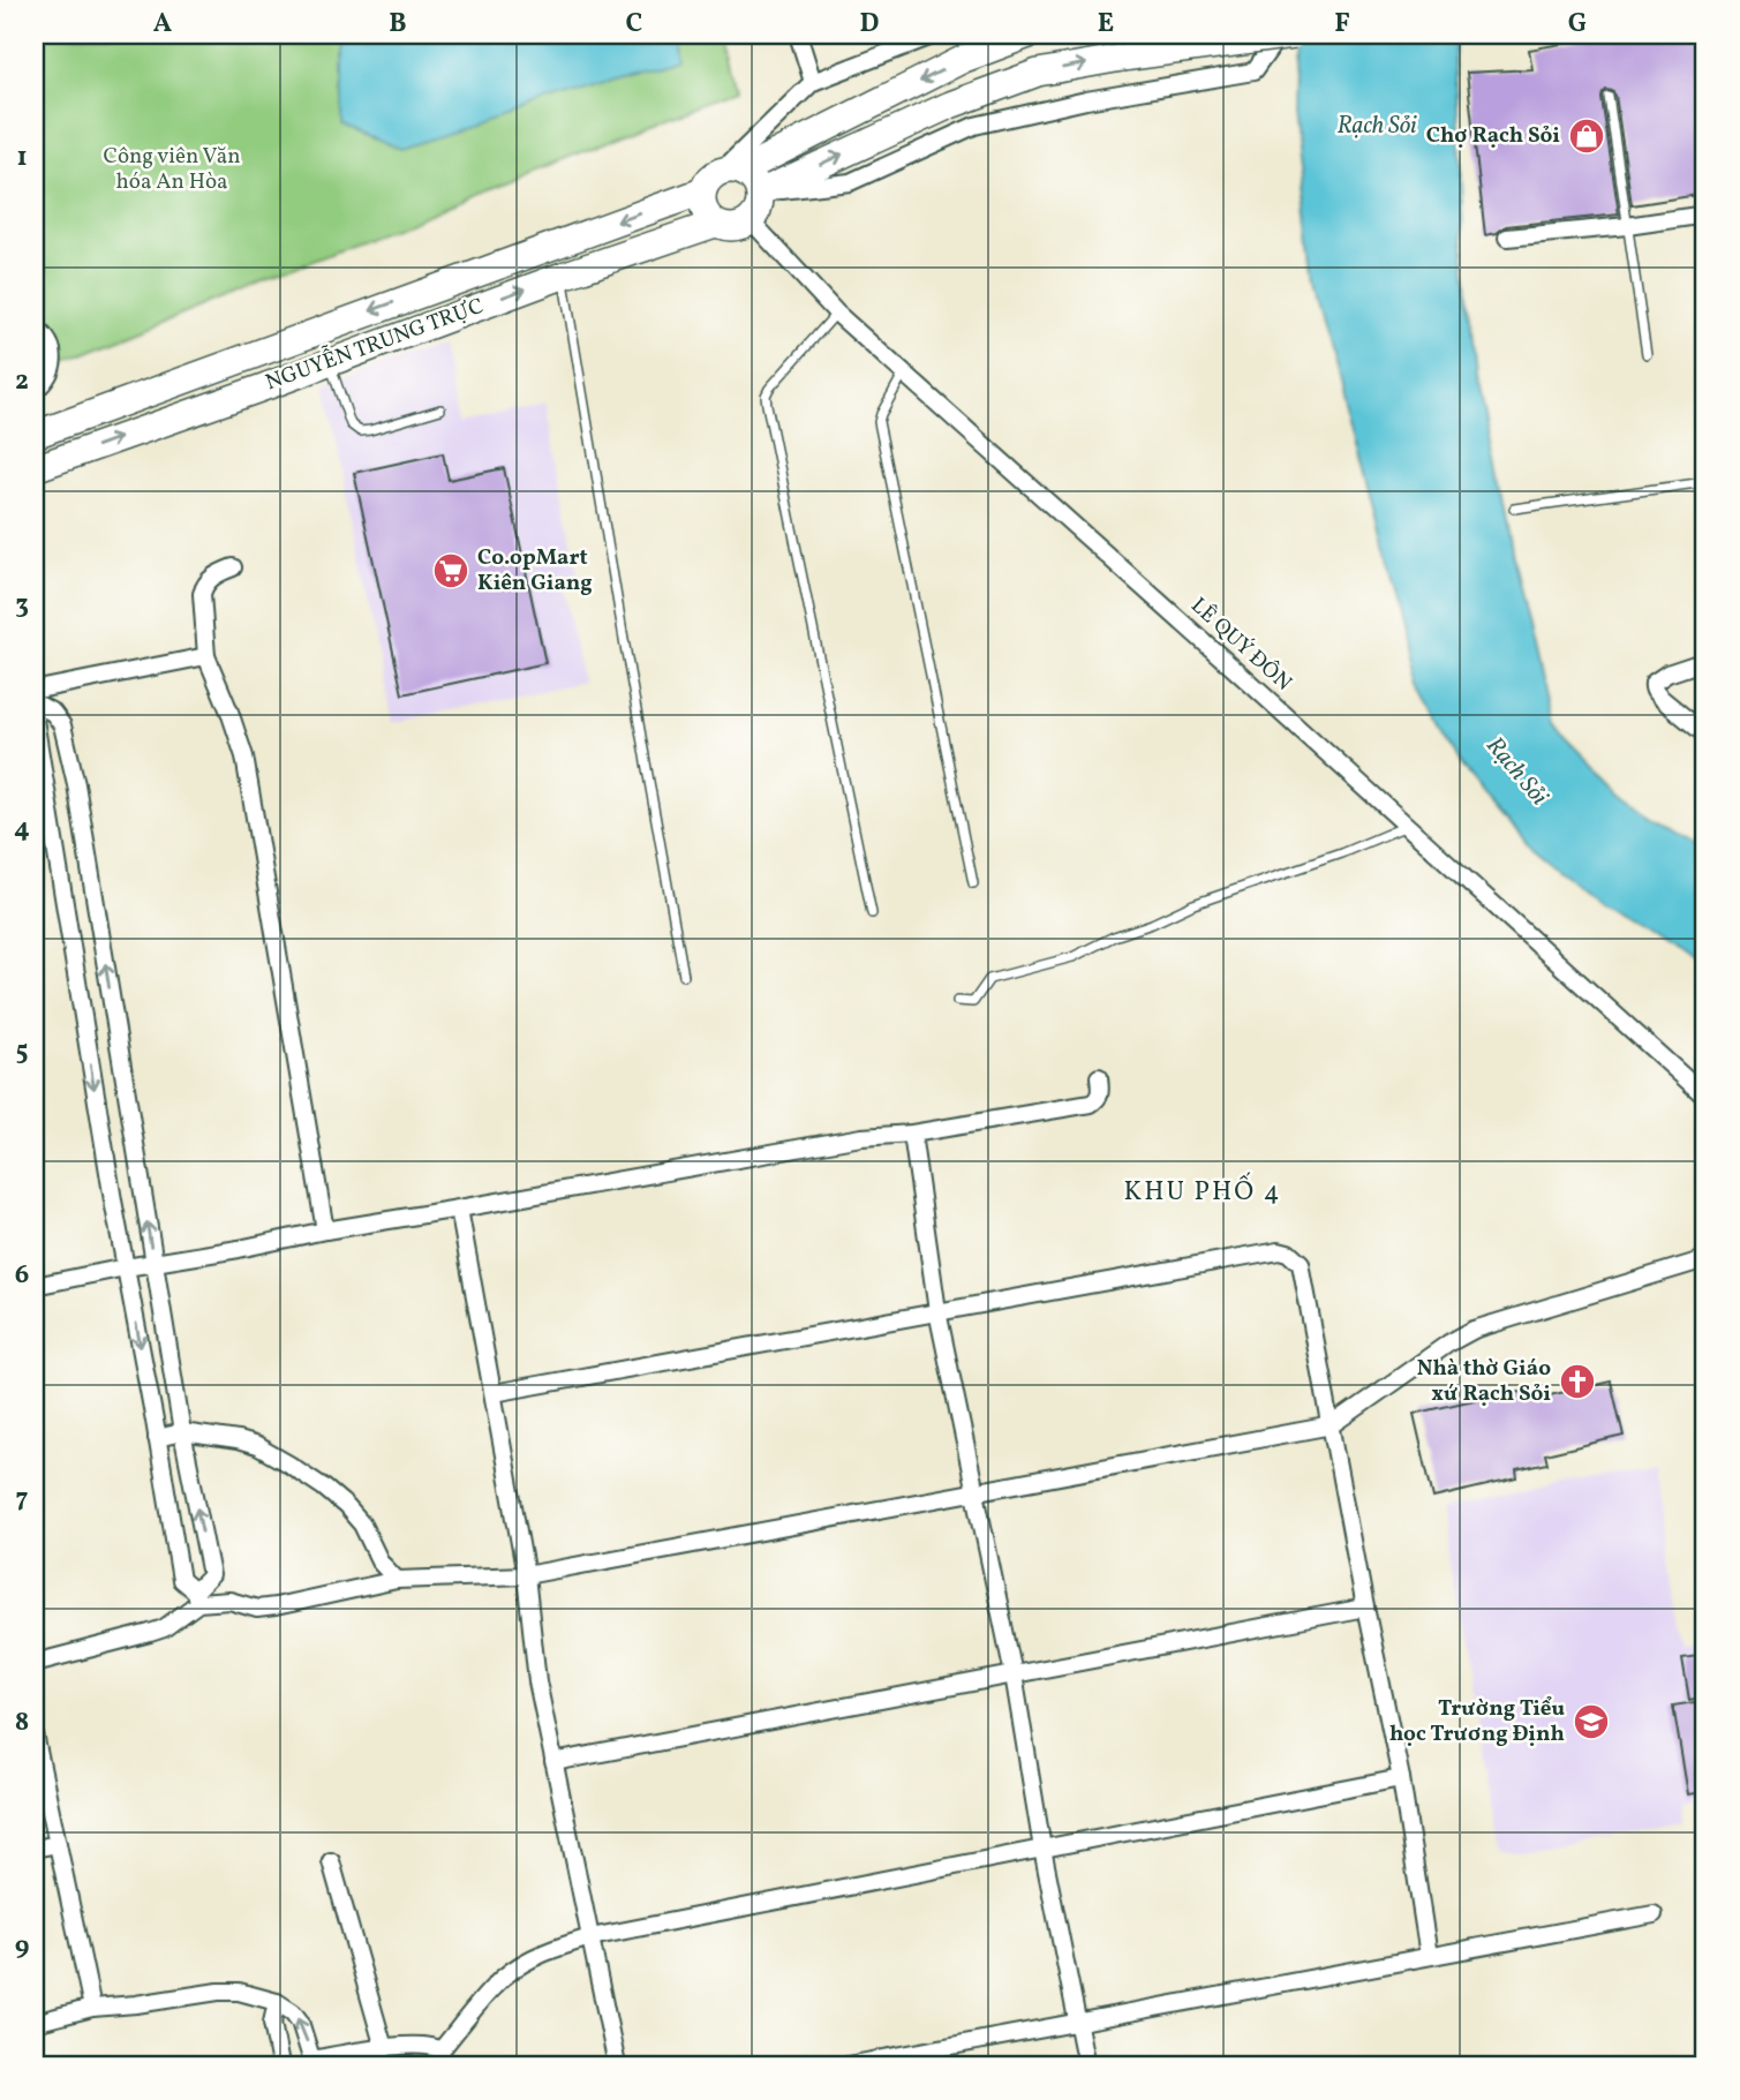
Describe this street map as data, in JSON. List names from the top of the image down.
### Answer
{
  "streets": {
    "main road": ["NGUYỄN TRUNG TRỰC"],
    "street": ["LÊ QUÝ ĐÔN"]
  },
  "crossings": [
    ["NGUYỄN TRUNG TRỰC", "LÊ QUÝ ĐÔN"]
  ],
  "districts": ["KHU PHỐ 4"],
  "water": ["Rạch Sỏi"],
  "parks": ["Công viên Văn hóa An Hòa"],
  "places": {
    "shop": ["Chợ Rạch Sỏi"],
    "supermarket": ["Co.opMart Kiên Giang"],
    "church": ["Nhà thờ Giáo xứ Rạch Sỏi"],
    "school or university": ["Trường Tiểu học Trương Định"]
  },
  "grid": {
    "columns": [
      "A",
      "B",
      "C",
      "D",
      "E",
      "F",
      "G"
    ],
    "rows": [
      "1",
      "2",
      "3",
      "4",
      "5",
      "6",
      "7",
      "8",
      "9"
    ]
  }
}
